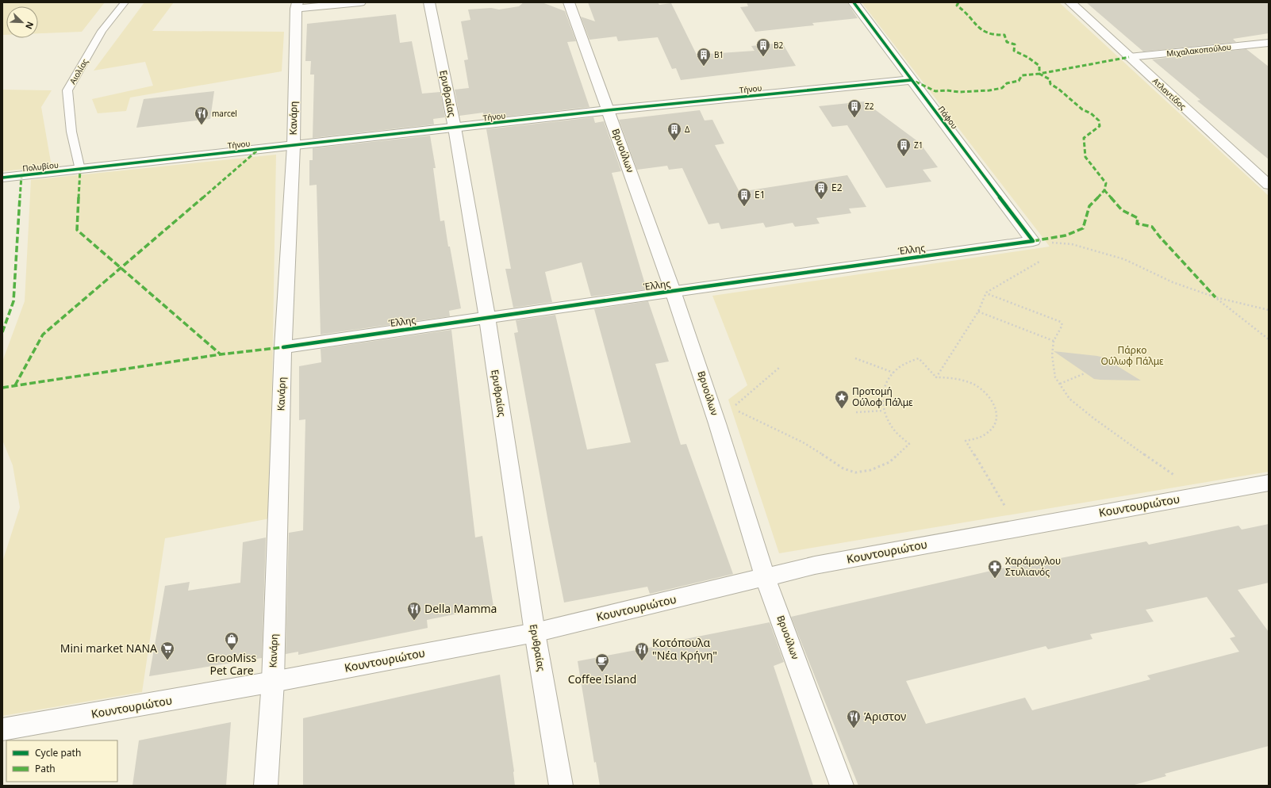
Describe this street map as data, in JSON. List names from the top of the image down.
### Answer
{
  "streets": {
    "street": [
      "Μιχαλακοπούλου",
      "Τήνου",
      "Ερυθραίας",
      "Ατλαντίδος",
      "Πάφου",
      "Κανάρη",
      "Βρυούλων",
      "Πολυβίου",
      "Έλλης",
      "Κουντουριώτου"
    ],
    "lane": ["Αιολίας"]
  },
  "crossings": [
    ["Μιχαλακοπούλου", "Ατλαντίδος"],
    ["Αιολίας", "Τήνου"],
    ["Αιολίας", "Πολυβίου"],
    ["Τήνου", "Ερυθραίας"],
    ["Τήνου", "Πάφου"],
    ["Τήνου", "Κανάρη"],
    ["Τήνου", "Βρυούλων"],
    ["Τήνου", "Πολυβίου"],
    ["Ερυθραίας", "Έλλης"],
    ["Ερυθραίας", "Κουντουριώτου"],
    ["Πάφου", "Έλλης"],
    ["Κανάρη", "Έλλης"],
    ["Κανάρη", "Κουντουριώτου"],
    ["Βρυούλων", "Έλλης"],
    ["Βρυούλων", "Κουντουριώτου"]
  ],
  "parks": ["Πάρκο Ούλωφ Πάλμε"],
  "places": {
    "building": [
      "Β2",
      "Β1",
      "Ζ2",
      "Δ",
      "Ζ1",
      "E2",
      "E1"
    ],
    "restaurant": [
      "marcel",
      "Della Mamma",
      "Κοτόπουλα \"Νέα Κρήνη\"",
      "Άριστον"
    ],
    "place": ["Προτομή Ούλοφ Πάλμε"],
    "pharmacy": ["Χαράμογλου Στυλιανός"],
    "shop": ["GrooMiss Pet Care"],
    "supermarket": ["Mini market NANA"],
    "cafe": ["Coffee Island"]
  },
  "legend": ["Cycle path", "Path"],
  "north": "bottom right"
}
